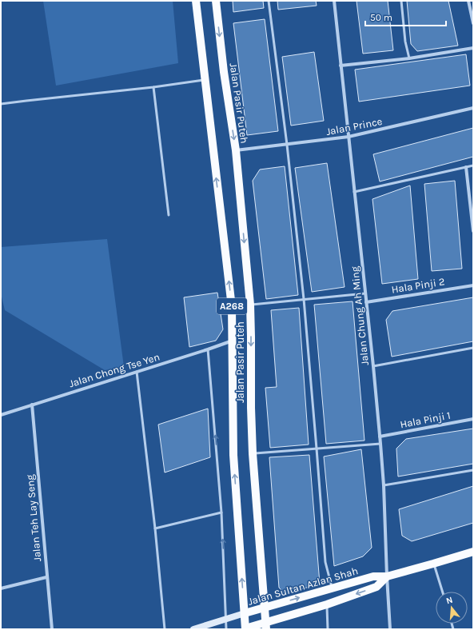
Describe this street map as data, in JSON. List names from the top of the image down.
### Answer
{
  "streets": {
    "main road": ["Jalan Pasir Puteh", "A268", "Jalan Sultan Azlan Shah"],
    "street": [
      "Jalan Prince",
      "Hala Pinji 2",
      "Jalan Chung Ah Ming",
      "Jalan Chong Tse Yen",
      "Hala Pinji 1",
      "Jalan Teh Lay Seng"
    ]
  },
  "crossings": [
    ["Jalan Pasir Puteh", "Jalan Prince"],
    ["Jalan Pasir Puteh", "Jalan Chong Tse Yen"],
    ["Jalan Pasir Puteh", "Jalan Sultan Azlan Shah"],
    ["Jalan Prince", "Jalan Chung Ah Ming"],
    ["Hala Pinji 2", "Jalan Chung Ah Ming"],
    ["Jalan Chung Ah Ming", "Hala Pinji 1"],
    ["Jalan Chung Ah Ming", "Jalan Sultan Azlan Shah"],
    ["Jalan Chong Tse Yen", "Jalan Teh Lay Seng"]
  ],
  "scale_bar": "50 m",
  "north": "top"
}
